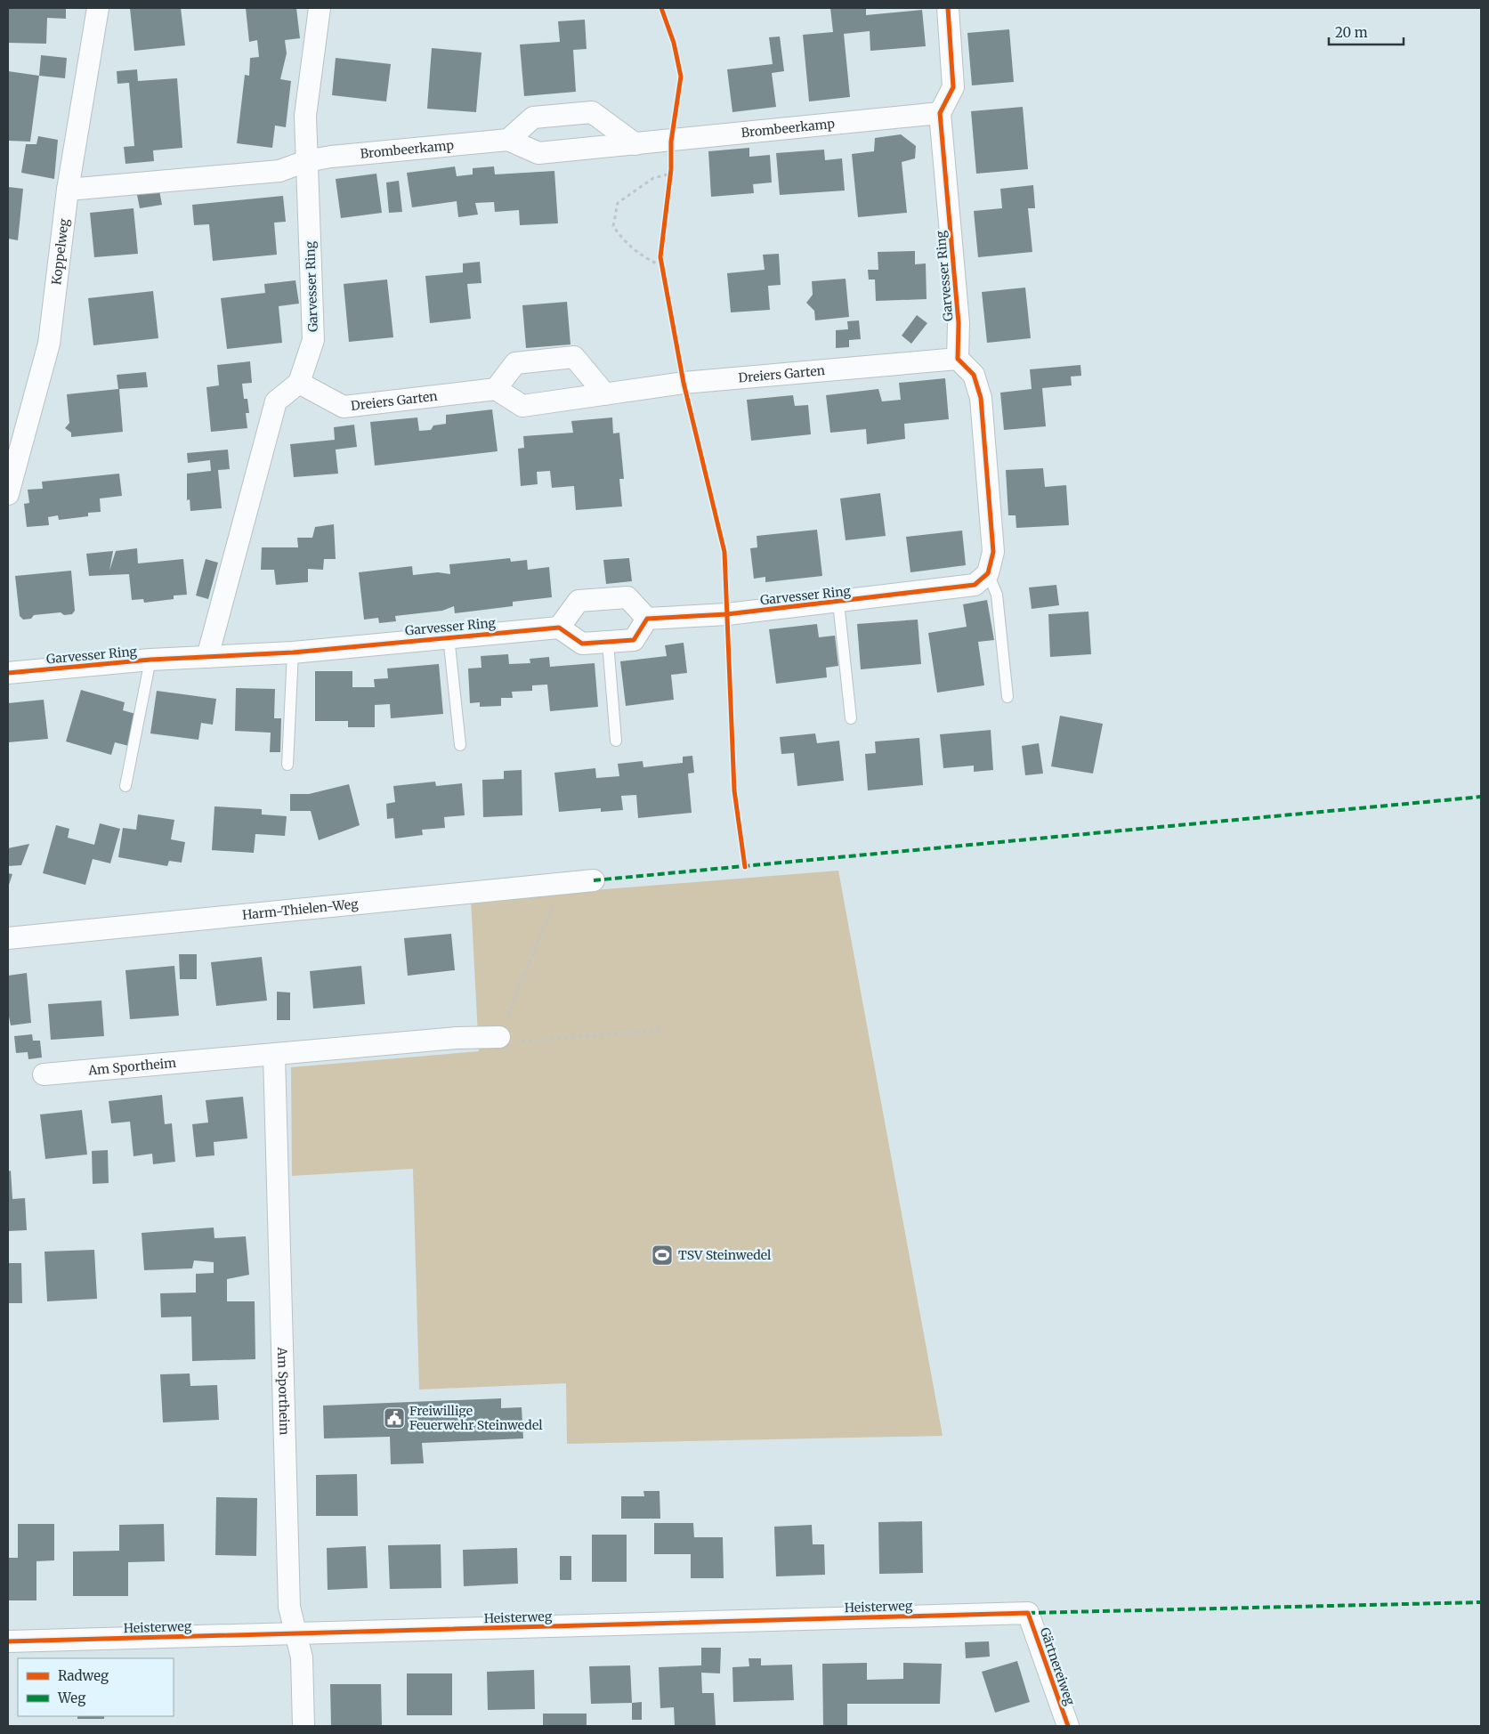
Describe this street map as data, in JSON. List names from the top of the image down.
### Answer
{
  "streets": {
    "street": [
      "Brombeerkamp",
      "Koppelweg",
      "Garvesser Ring",
      "Dreiers Garten",
      "Harm-Thielen-Weg",
      "Am Sportheim",
      "Heisterweg",
      "Gärtnereiweg"
    ]
  },
  "crossings": [
    ["Brombeerkamp", "Garvesser Ring"],
    ["Garvesser Ring", "Dreiers Garten"],
    ["Am Sportheim", "Heisterweg"],
    ["Heisterweg", "Gärtnereiweg"]
  ],
  "places": {
    "sports": ["TSV Steinwedel"],
    "public building": ["Freiwillige Feuerwehr Steinwedel"]
  },
  "legend": ["Radweg", "Weg"],
  "scale_bar": "20 m"
}
